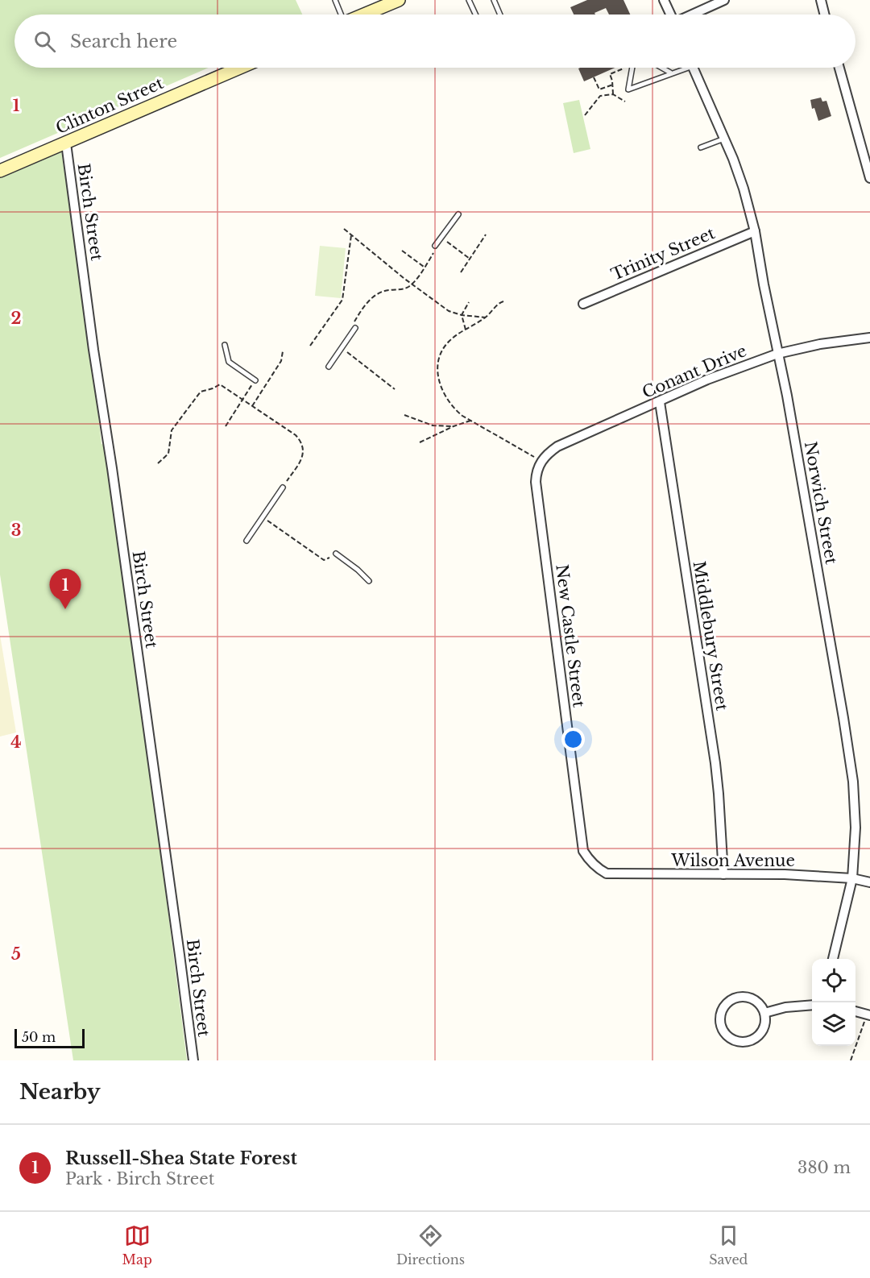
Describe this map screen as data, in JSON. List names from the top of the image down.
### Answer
{
  "streets": {
    "main road": ["Clinton Street"],
    "street": [
      "Birch Street",
      "Trinity Street",
      "Conant Drive",
      "Norwich Street",
      "New Castle Street",
      "Middlebury Street",
      "Wilson Avenue"
    ]
  },
  "crossings": [
    ["Clinton Street", "Birch Street"],
    ["Trinity Street", "Norwich Street"],
    ["Conant Drive", "Norwich Street"],
    ["Conant Drive", "New Castle Street"],
    ["Conant Drive", "Middlebury Street"],
    ["Norwich Street", "Wilson Avenue"],
    ["New Castle Street", "Wilson Avenue"],
    ["Middlebury Street", "Wilson Avenue"]
  ],
  "scale_bar": "50 m",
  "page": {
    "search": "Search here",
    "pins": "1",
    "scale": "50 m",
    "heading": "Nearby",
    "list": [
      {
        "mark": "1",
        "name": "Russell-Shea State Forest",
        "note": "Park · Birch Street",
        "value": "380 m"
      }
    ],
    "nav": ["Map", "Directions", "Saved"]
  },
  "grid": {
    "rows": [
      "1",
      "2",
      "3",
      "4",
      "5"
    ]
  }
}
